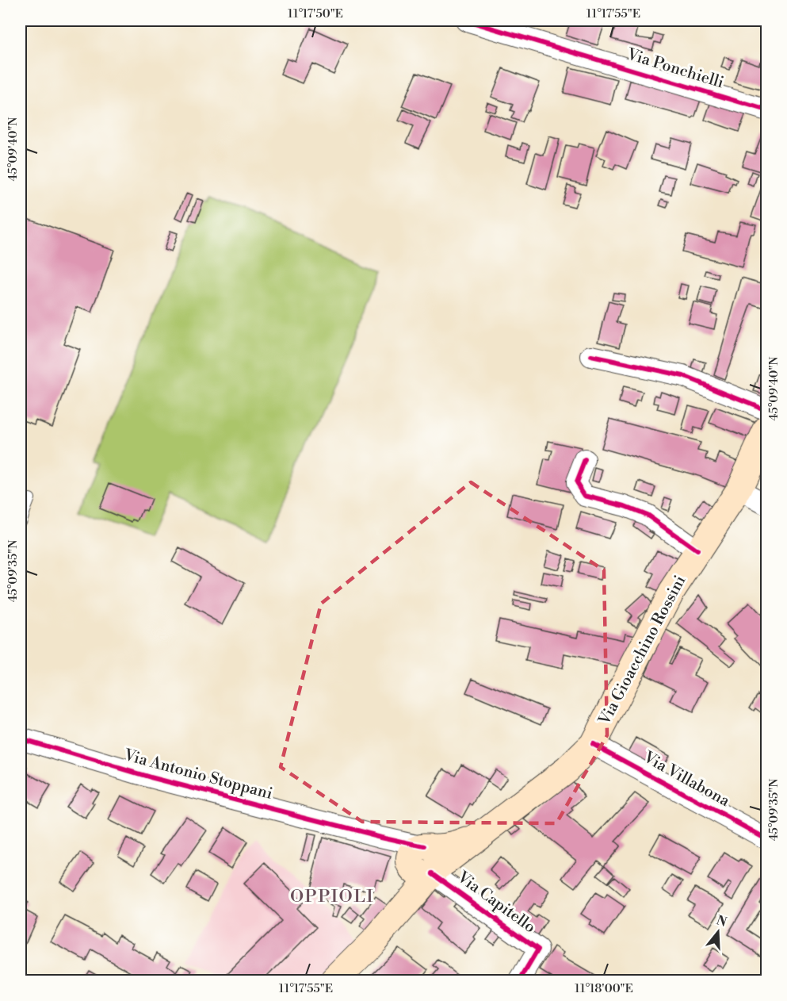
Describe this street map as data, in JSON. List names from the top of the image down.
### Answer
{
  "streets": {
    "main road": ["Via Gioacchino Rossini"],
    "street": [
      "Via Ponchielli",
      "Via Antonio Stoppani",
      "Via Villabona",
      "Via Capitello"
    ]
  },
  "crossings": [
    ["Via Gioacchino Rossini", "Via Antonio Stoppani"],
    ["Via Gioacchino Rossini", "Via Villabona"],
    ["Via Gioacchino Rossini", "Via Capitello"],
    ["Via Antonio Stoppani", "Via Capitello"]
  ],
  "districts": ["OPPIOLI"],
  "north": "top",
  "coordinates": [
    "11°17'50\"E",
    "11°17'55\"E",
    "45°09'40\"N",
    "45°09'35\"N",
    "11°18'00\"E"
  ]
}
